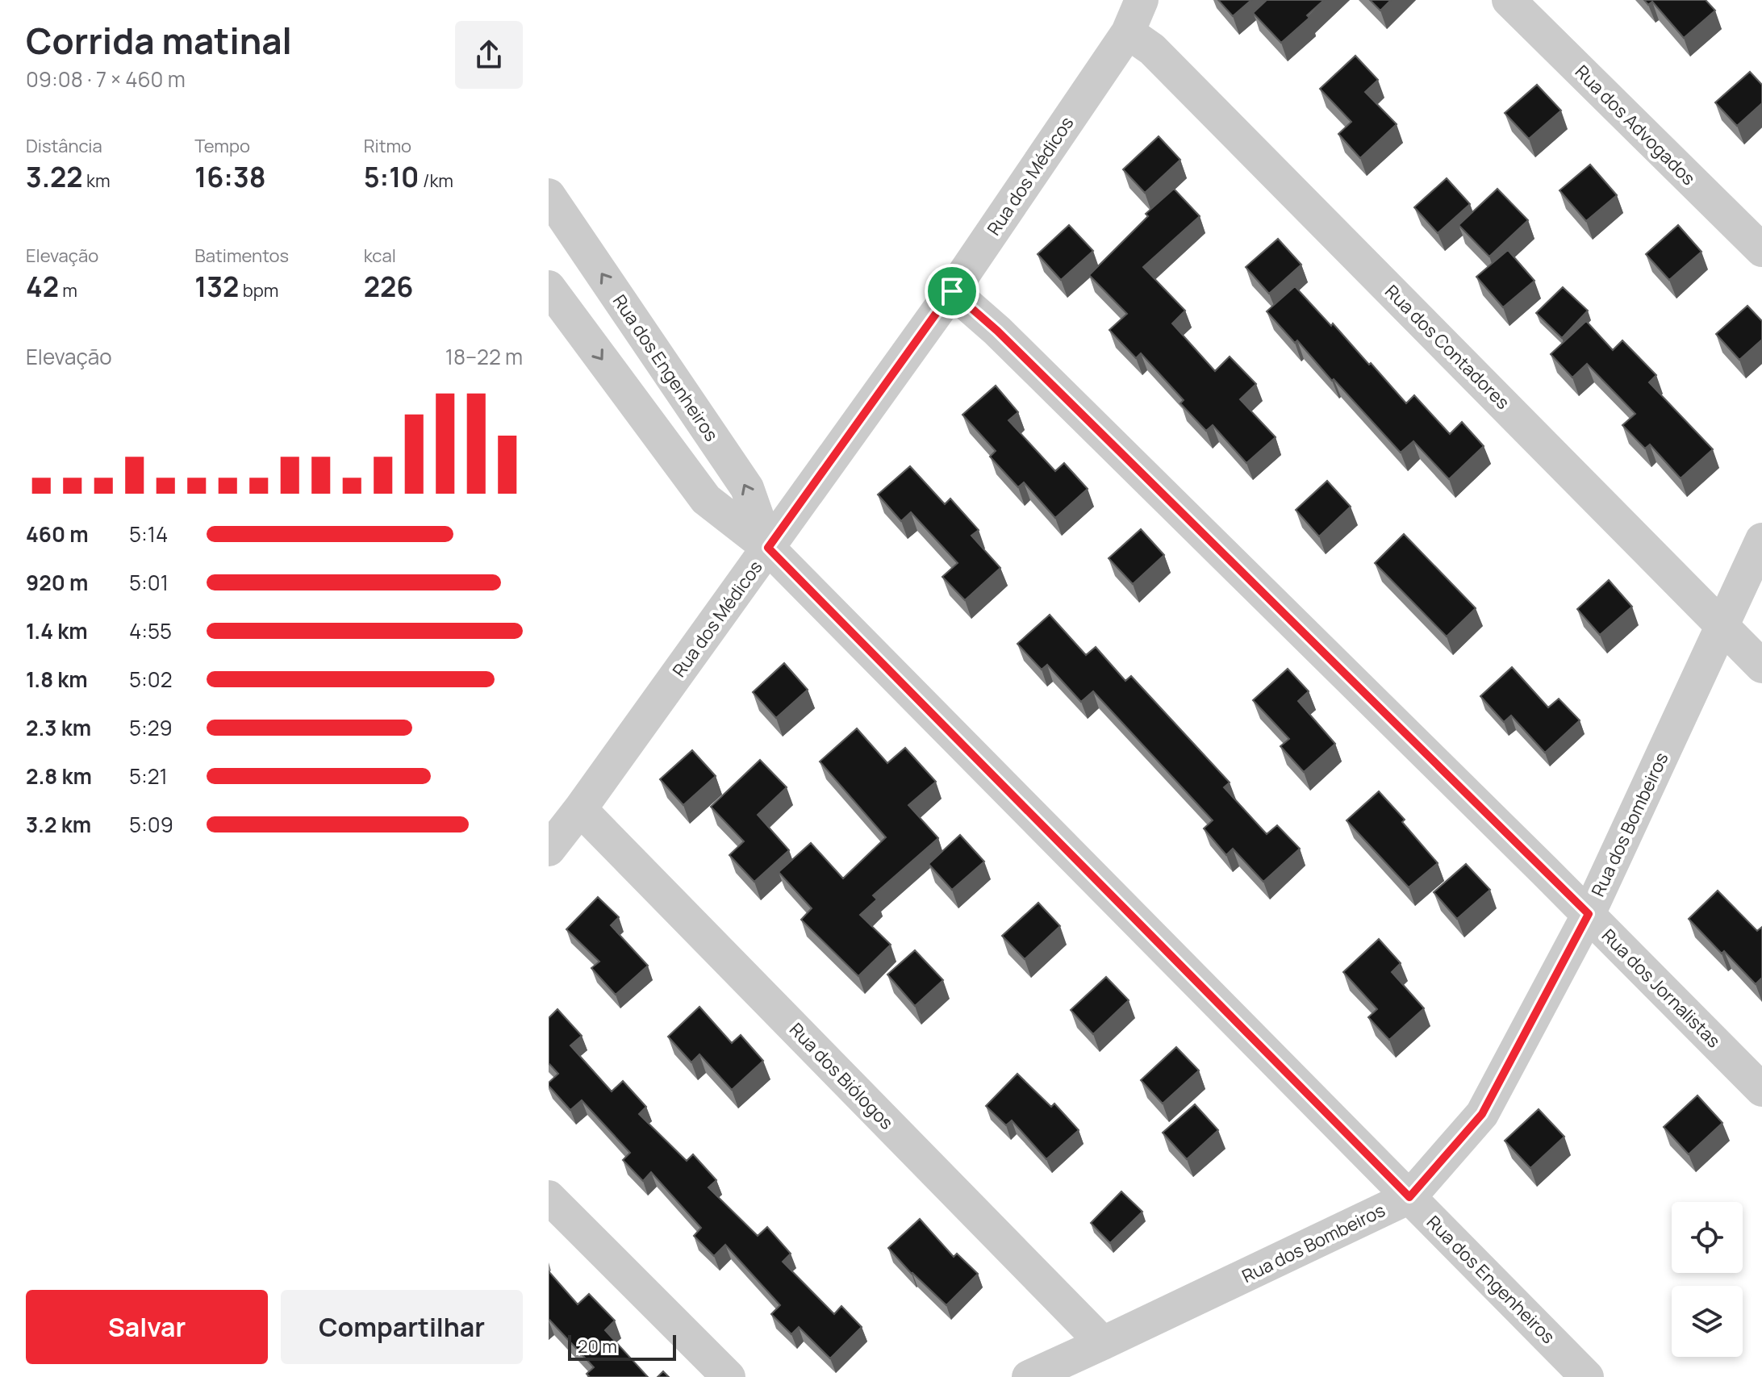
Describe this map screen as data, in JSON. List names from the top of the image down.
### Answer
{
  "streets": {
    "street": [
      "Rua dos Advogados",
      "Rua dos Médicos",
      "Rua dos Contadores",
      "Rua dos Engenheiros",
      "Rua dos Bombeiros",
      "Rua dos Jornalistas",
      "Rua dos Biólogos"
    ]
  },
  "crossings": [
    ["Rua dos Médicos", "Rua dos Contadores"],
    ["Rua dos Médicos", "Rua dos Engenheiros"],
    ["Rua dos Médicos", "Rua dos Jornalistas"],
    ["Rua dos Médicos", "Rua dos Biólogos"],
    ["Rua dos Contadores", "Rua dos Bombeiros"],
    ["Rua dos Engenheiros", "Rua dos Bombeiros"],
    ["Rua dos Bombeiros", "Rua dos Jornalistas"],
    ["Rua dos Bombeiros", "Rua dos Biólogos"]
  ],
  "scale_bar": "20 m",
  "page": {
    "heading": ["Corrida matinal", "09:08 · 7 × 460 m"],
    "stats": [
      ["Distância", "3.22 km"],
      ["Tempo", "16:38"],
      ["Ritmo", "5:10 /km"],
      ["Elevação", "42 m"],
      ["Batimentos", "132 bpm"],
      ["kcal", "226"]
    ],
    "chart": ["Elevação", "18–22 m"],
    "list": [
      {
        "name": "460 m",
        "note": "5:14"
      },
      {
        "name": "920 m",
        "note": "5:01"
      },
      {
        "name": "1.4 km",
        "note": "4:55"
      },
      {
        "name": "1.8 km",
        "note": "5:02"
      },
      {
        "name": "2.3 km",
        "note": "5:29"
      },
      {
        "name": "2.8 km",
        "note": "5:21"
      },
      {
        "name": "3.2 km",
        "note": "5:09"
      }
    ],
    "buttons": ["Salvar", "Compartilhar"],
    "scale": "20 m"
  }
}
